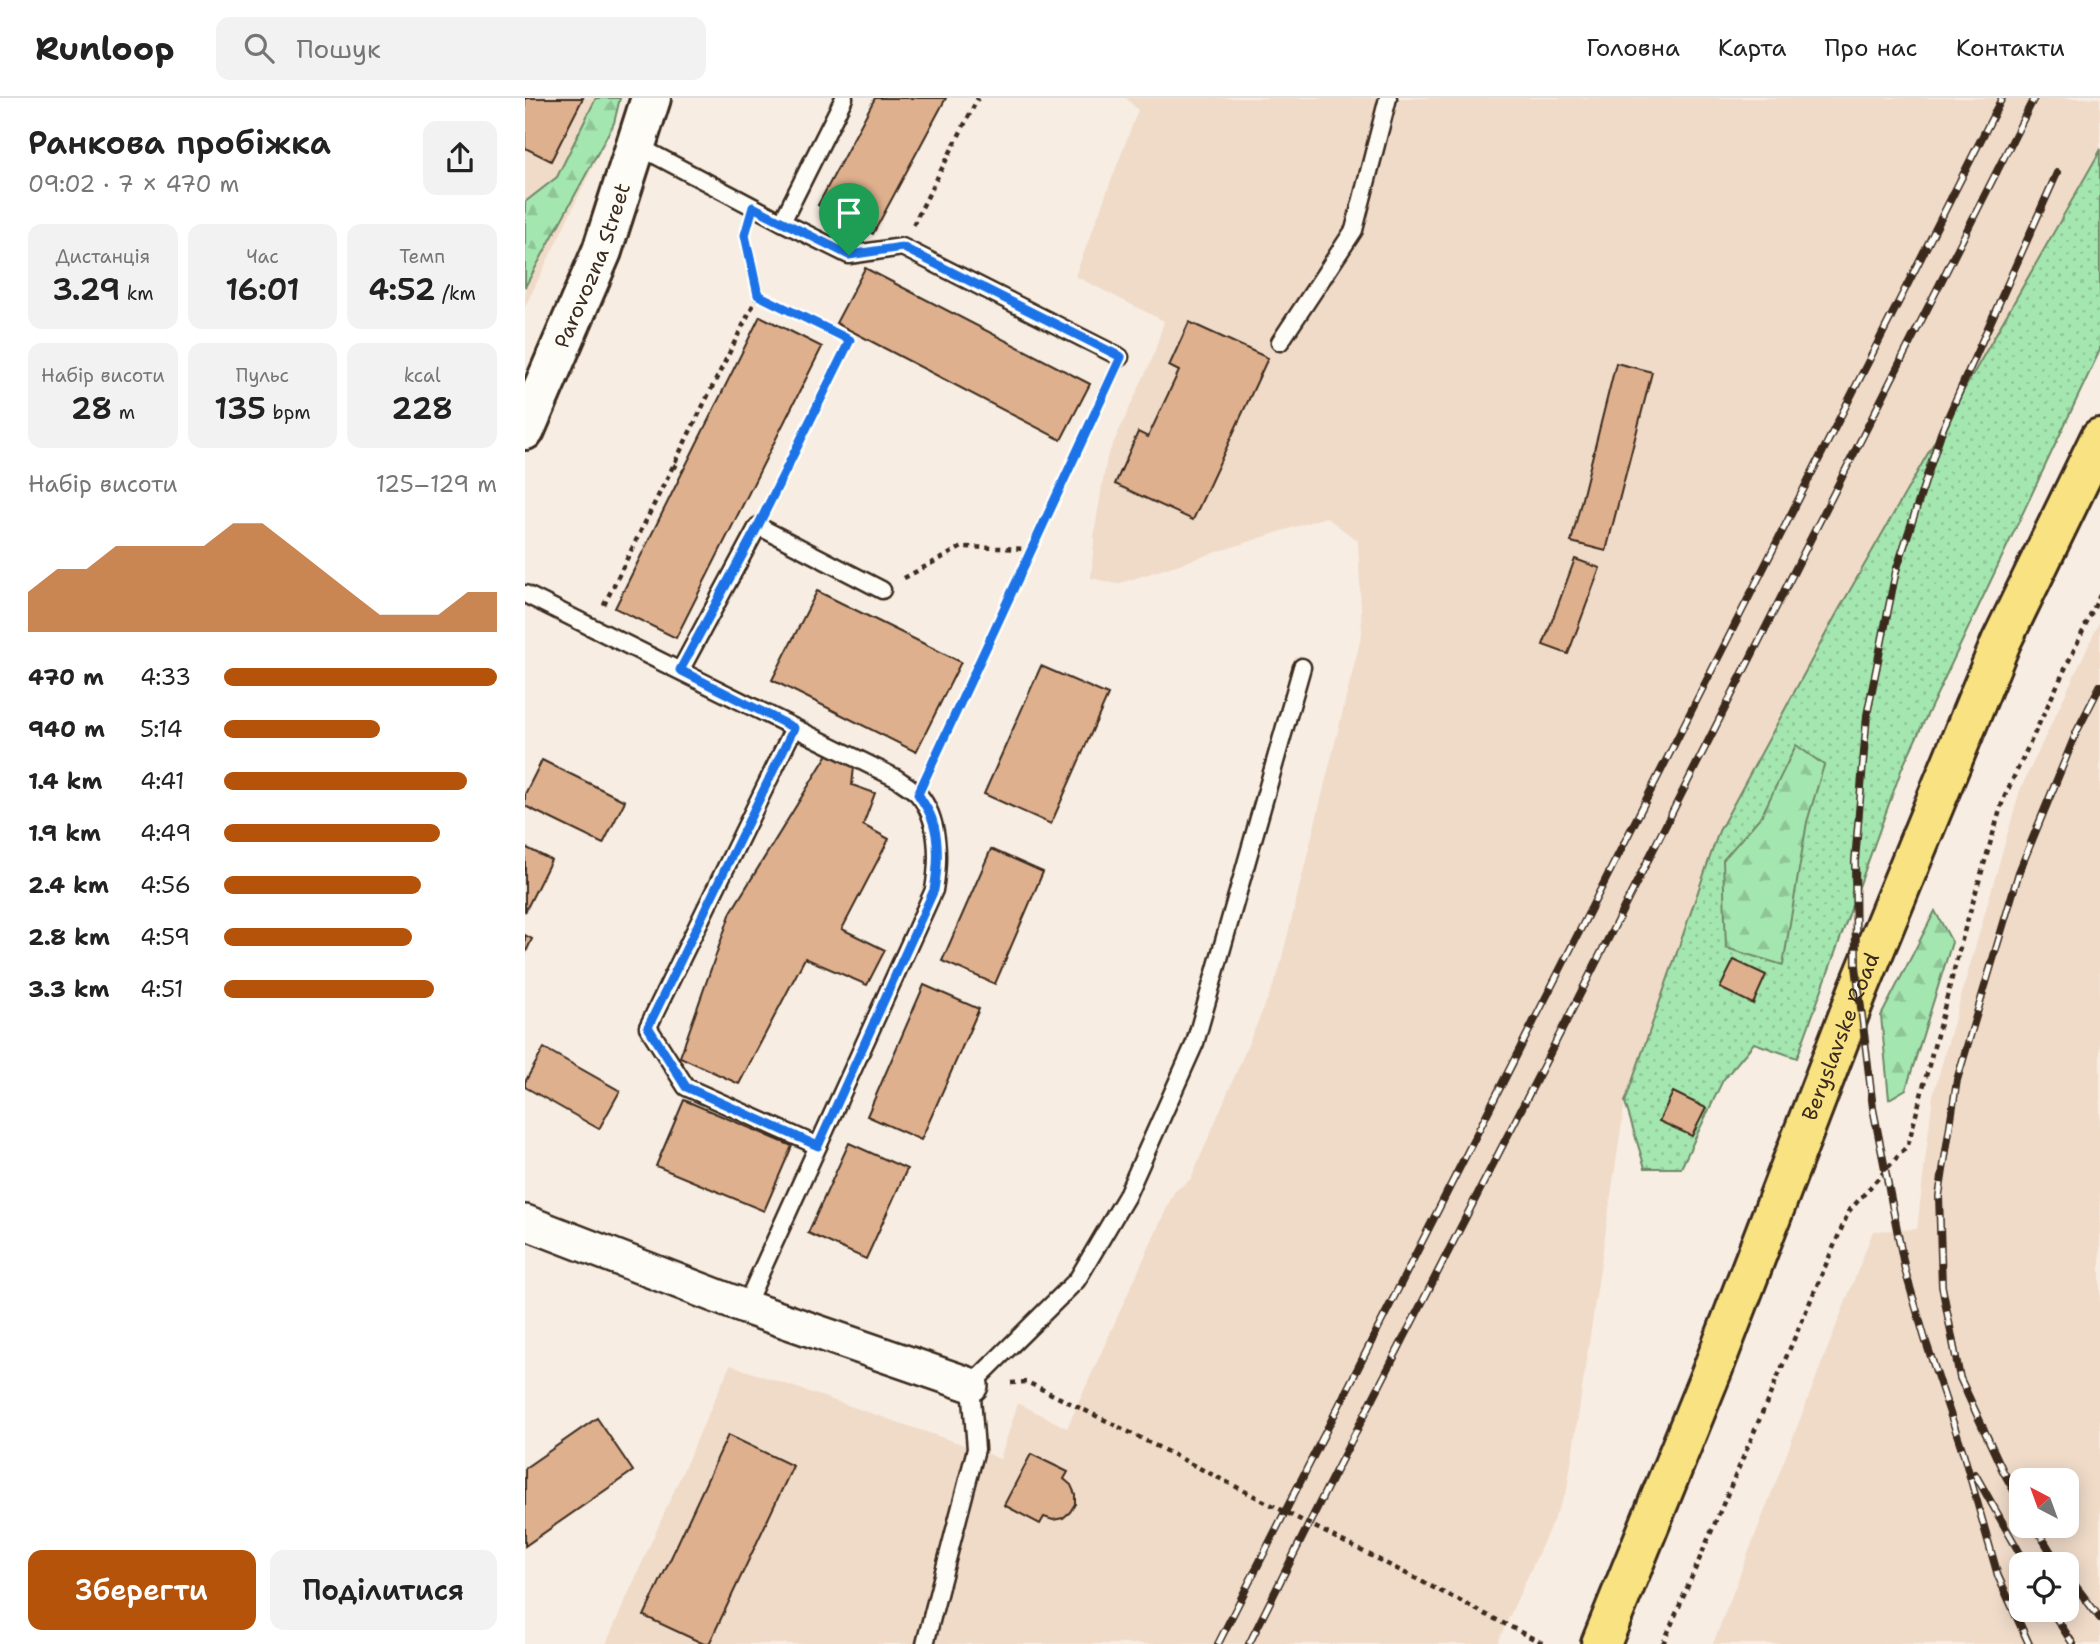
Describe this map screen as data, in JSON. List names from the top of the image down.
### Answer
{
  "streets": {
    "main road": ["Parovozna Street", "Beryslavske Road"]
  },
  "north": "top left",
  "page": {
    "header": "Runloop",
    "search": "Пошук",
    "nav": [
      "Головна",
      "Карта",
      "Про нас",
      "Контакти"
    ],
    "heading": ["Ранкова пробіжка", "09:02 · 7 × 470 m"],
    "stats": [
      ["Дистанція", "3.29 km"],
      ["Час", "16:01"],
      ["Темп", "4:52 /km"],
      ["Набір висоти", "28 m"],
      ["Пульс", "135 bpm"],
      ["kcal", "228"]
    ],
    "chart": ["Набір висоти", "125–129 m"],
    "list": [
      {
        "name": "470 m",
        "note": "4:33"
      },
      {
        "name": "940 m",
        "note": "5:14"
      },
      {
        "name": "1.4 km",
        "note": "4:41"
      },
      {
        "name": "1.9 km",
        "note": "4:49"
      },
      {
        "name": "2.4 km",
        "note": "4:56"
      },
      {
        "name": "2.8 km",
        "note": "4:59"
      },
      {
        "name": "3.3 km",
        "note": "4:51"
      }
    ],
    "buttons": ["Зберегти", "Поділитися"]
  }
}
